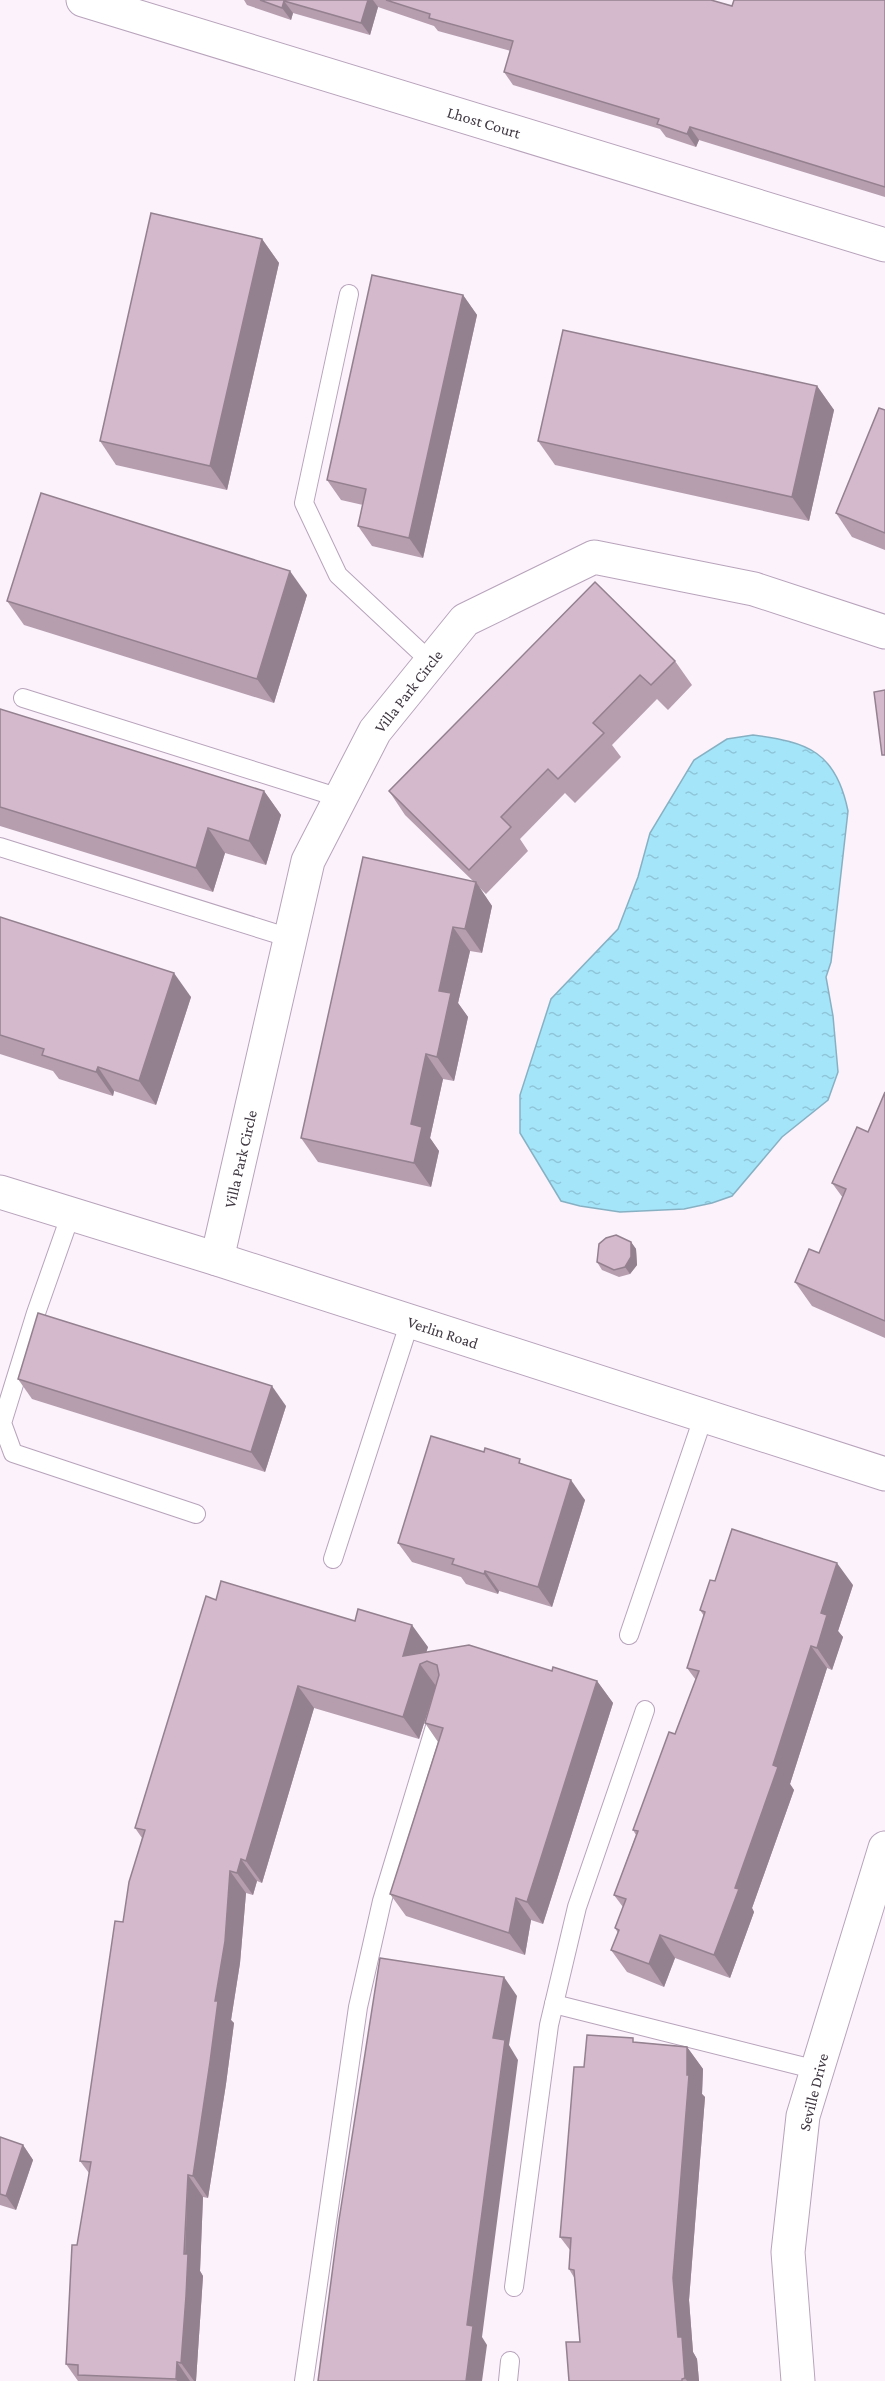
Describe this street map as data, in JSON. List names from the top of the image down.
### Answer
{
  "streets": {
    "street": [
      "Lhost Court",
      "Villa Park Circle",
      "Verlin Road",
      "Seville Drive"
    ]
  },
  "crossings": [
    ["Villa Park Circle", "Verlin Road"]
  ]
}
